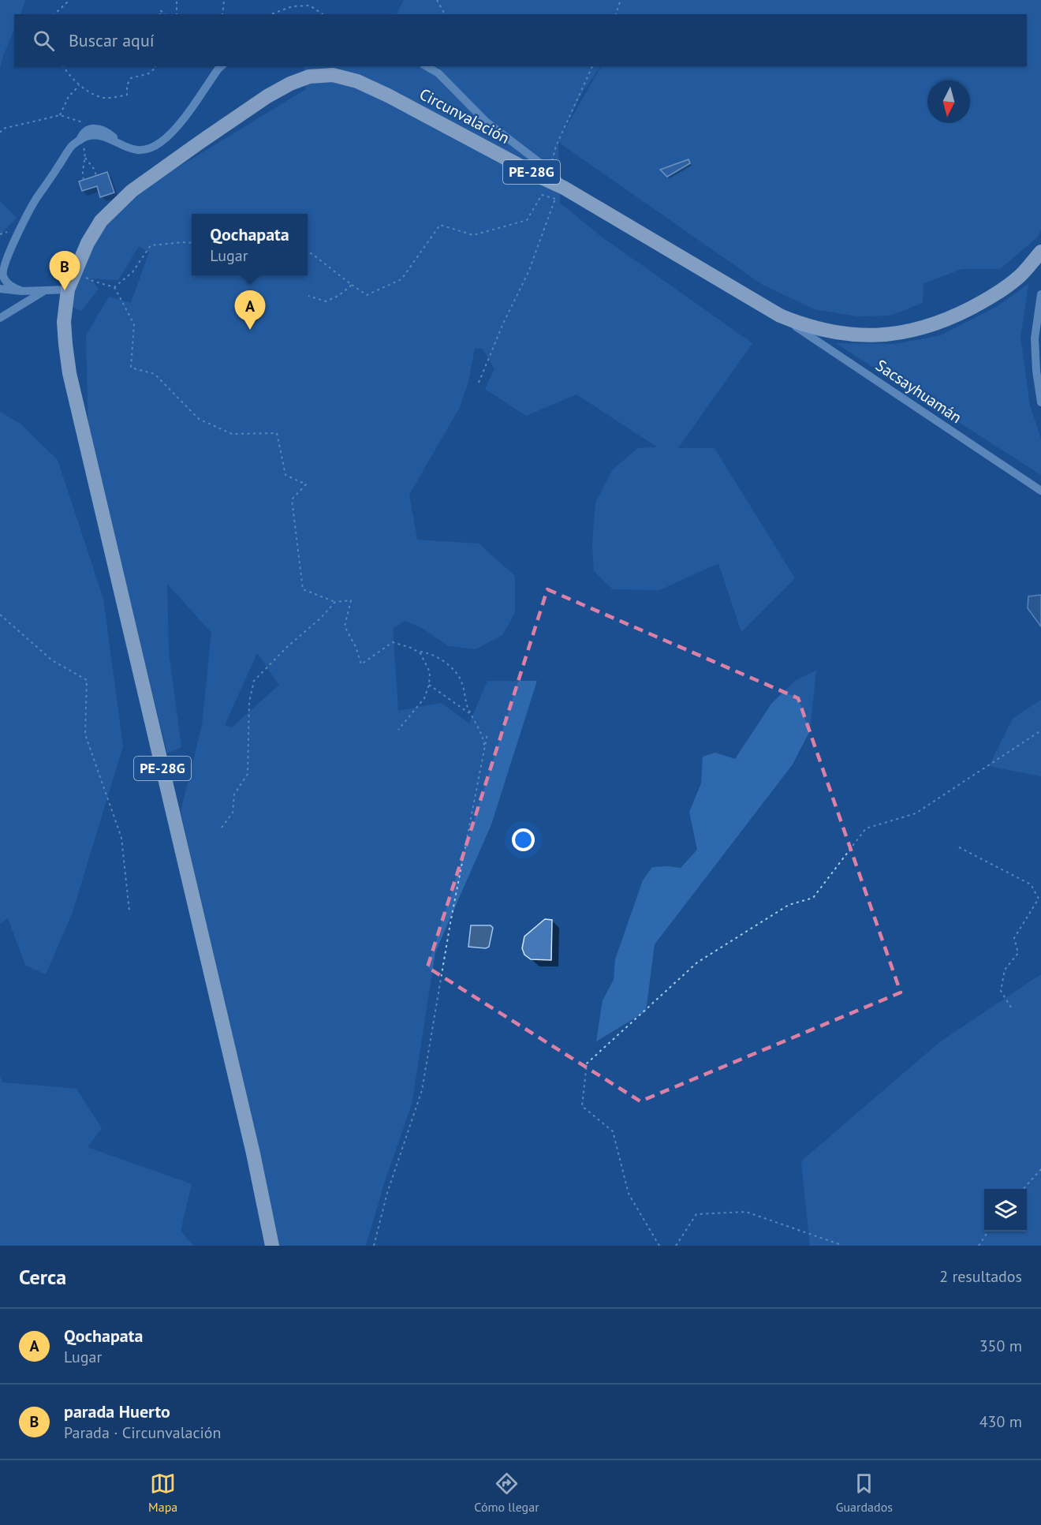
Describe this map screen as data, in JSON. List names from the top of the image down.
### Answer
{
  "streets": {
    "highway": ["Circunvalación", "PE-28G"],
    "street": ["Sacsayhuamán"]
  },
  "crossings": [
    ["Circunvalación", "PE-28G"],
    ["Circunvalación", "Sacsayhuamán"]
  ],
  "north": "bottom",
  "page": {
    "search": "Buscar aquí",
    "popup": ["Qochapata", "Lugar"],
    "pins": ["B", "A"],
    "heading": ["Cerca", "2 resultados"],
    "list": [
      {
        "mark": "A",
        "name": "Qochapata",
        "note": "Lugar",
        "value": "350 m"
      },
      {
        "mark": "B",
        "name": "parada Huerto",
        "note": "Parada · Circunvalación",
        "value": "430 m"
      }
    ],
    "nav": ["Mapa", "Cómo llegar", "Guardados"]
  }
}
